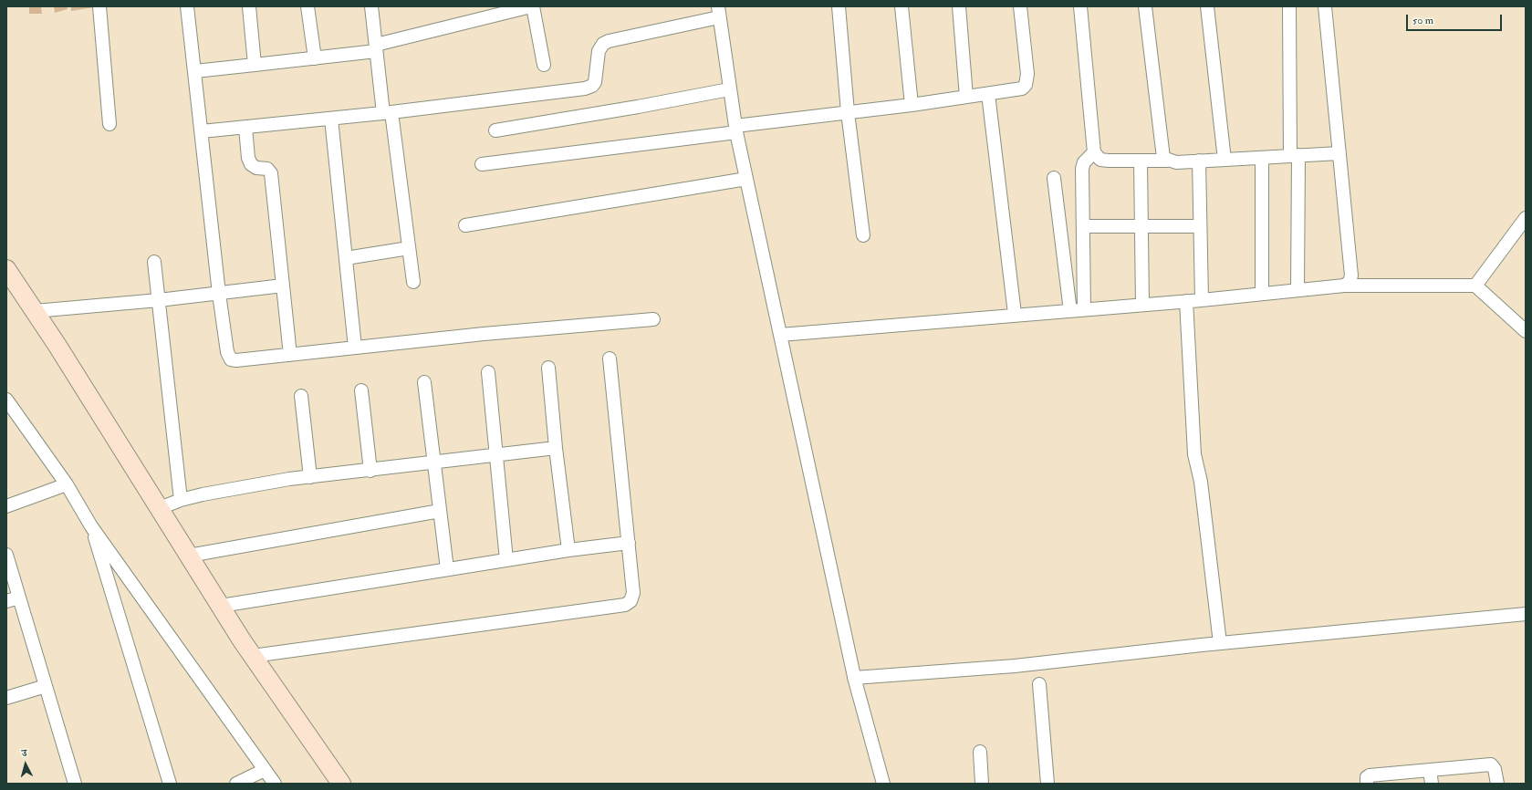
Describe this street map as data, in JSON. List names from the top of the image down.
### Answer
{
  "scale_bar": "50 m",
  "north": "top"
}
